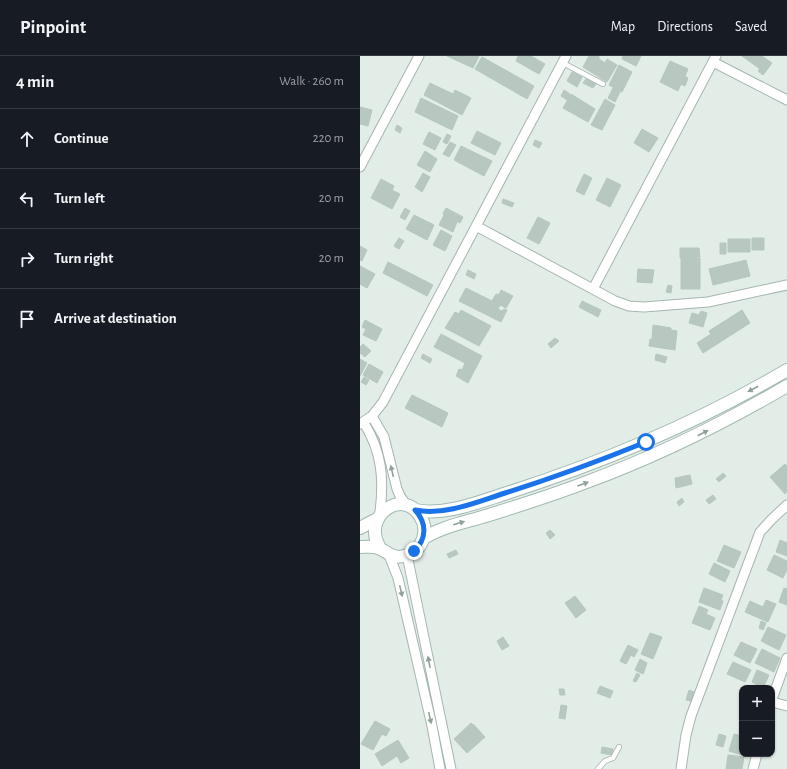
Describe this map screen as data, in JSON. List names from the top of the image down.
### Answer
{
  "page": {
    "header": "Pinpoint",
    "nav": ["Map", "Directions", "Saved"],
    "heading": ["4 min", "Walk · 260 m"],
    "list": [
      ["Continue", "220 m"],
      ["Turn left", "20 m"],
      ["Turn right", "20 m"],
      "Arrive at destination"
    ],
    "map_buttons": ["+", "−"]
  }
}
